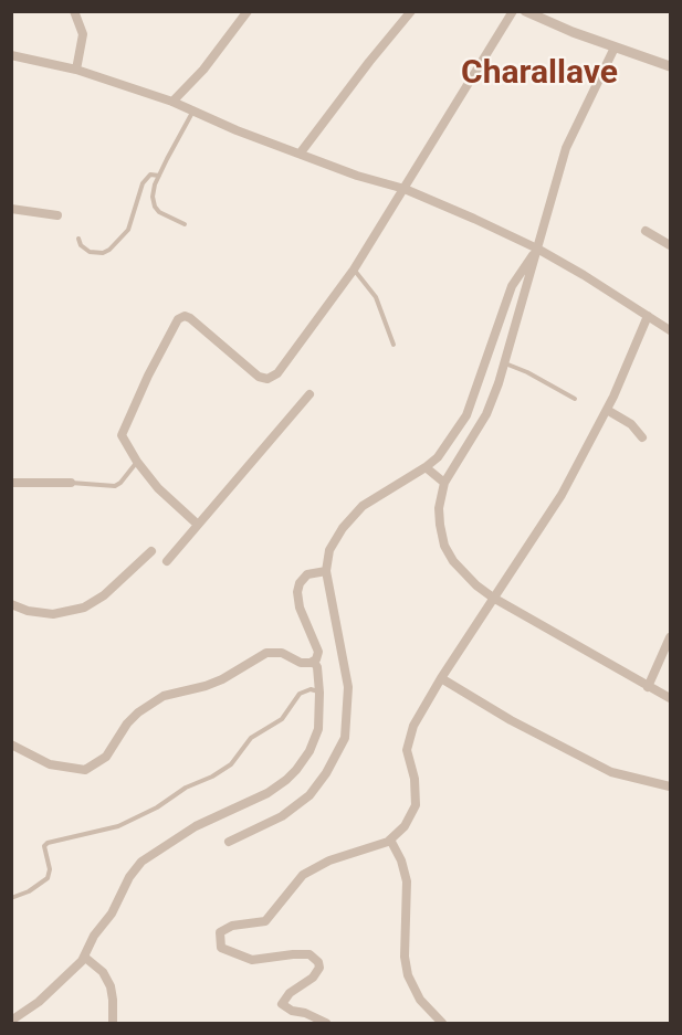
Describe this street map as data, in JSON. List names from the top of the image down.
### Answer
{
  "districts": ["Charallave"]
}
